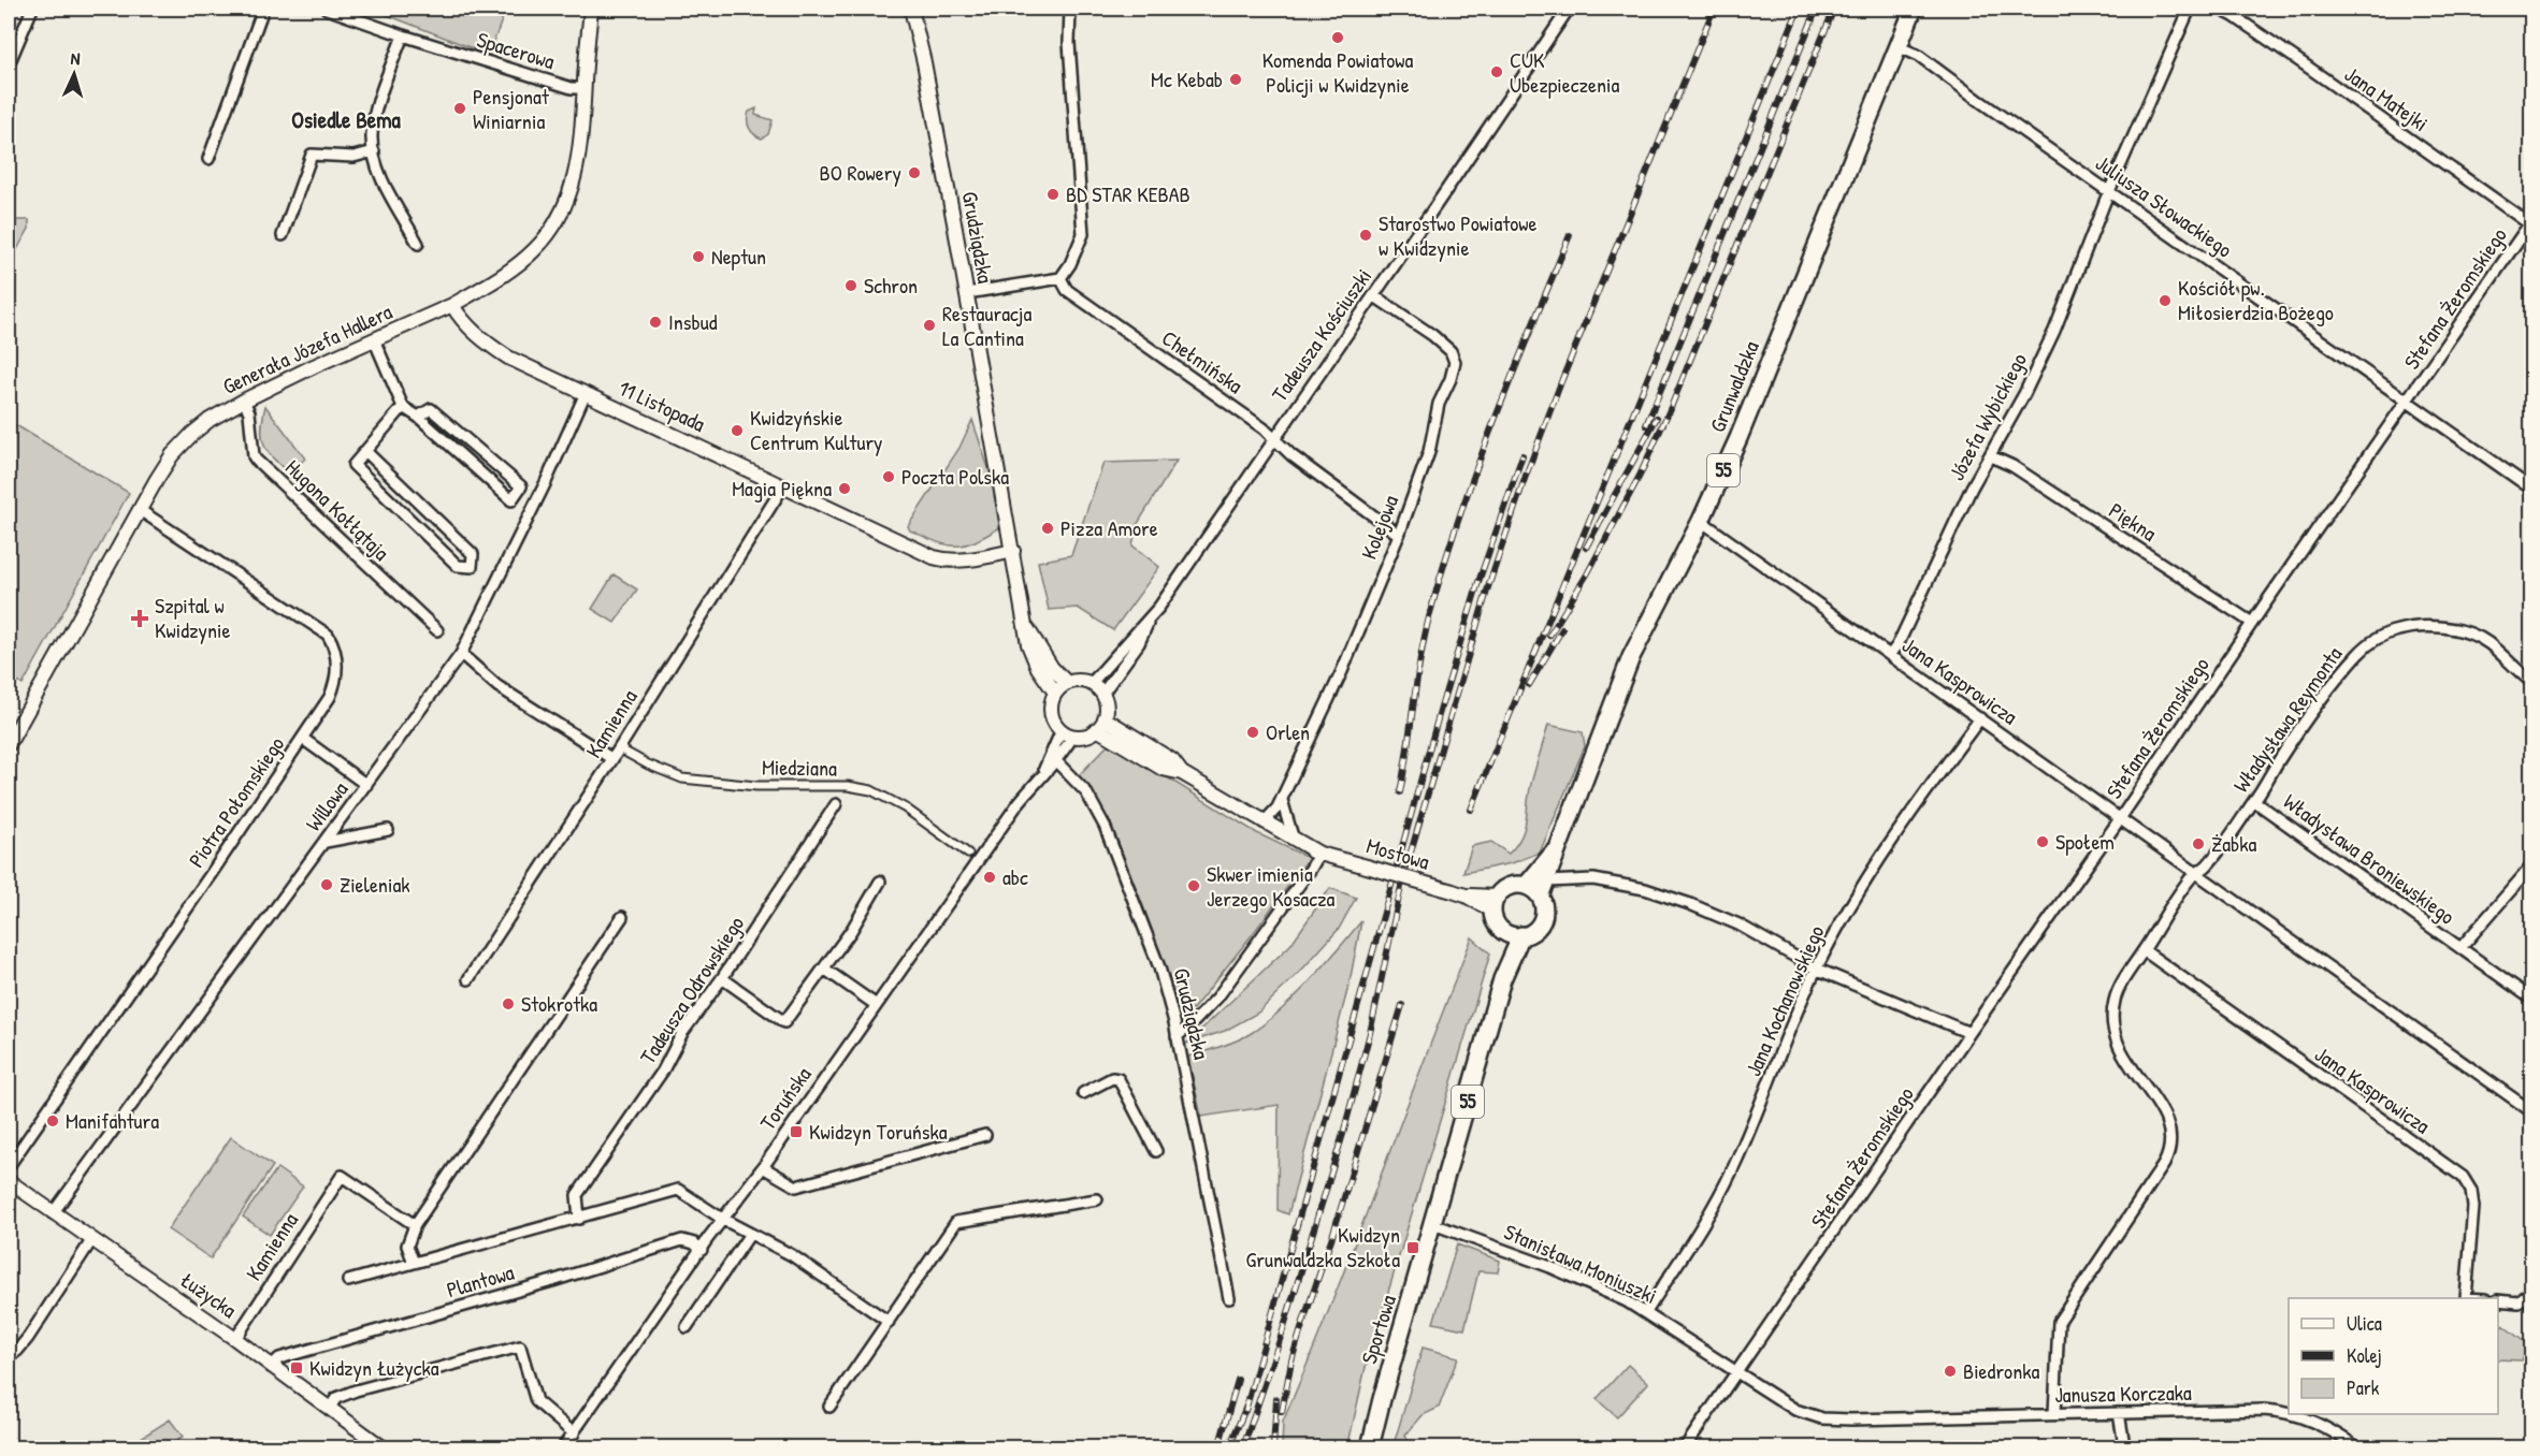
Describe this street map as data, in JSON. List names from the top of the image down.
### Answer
{
  "streets": {
    "main road": ["Grunwaldzka", "55", "Sportowa"],
    "street": [
      "Spacerowa",
      "Jana Matejki",
      "Juliusza Słowackiego",
      "Grudziądzka",
      "Stefana Żeromskiego",
      "Tadeusza Kościuszki",
      "Generała Józefa Hallera",
      "Chełmińska",
      "11 Listopada",
      "Józefa Wybickiego",
      "Hugona Kołłątaja",
      "Piękna",
      "Kolejowa",
      "Jana Kasprowicza",
      "Władysława Reymonta",
      "Kamienna",
      "Miedziana",
      "Piotra Połomskiego",
      "Willowa",
      "Mostowa",
      "Władysława Broniewskiego",
      "Tadeusza Odrowskiego",
      "Jana Kochanowskiego",
      "Toruńska",
      "Stanisława Moniuszki",
      "Plantowa",
      "Łużycka",
      "Janusza Korczaka"
    ]
  },
  "crossings": [
    ["Spacerowa", "Generała Józefa Hallera"],
    ["Jana Matejki", "Stefana Żeromskiego"],
    ["Juliusza Słowackiego", "Stefana Żeromskiego"],
    ["Juliusza Słowackiego", "Grunwaldzka"],
    ["Juliusza Słowackiego", "Józefa Wybickiego"],
    ["Grudziądzka", "Tadeusza Kościuszki"],
    ["Grudziądzka", "11 Listopada"],
    ["Grudziądzka", "Mostowa"],
    ["Grudziądzka", "Toruńska"],
    ["Stefana Żeromskiego", "Piękna"],
    ["Stefana Żeromskiego", "Jana Kasprowicza"],
    ["Stefana Żeromskiego", "Stanisława Moniuszki"],
    ["Stefana Żeromskiego", "Janusza Korczaka"],
    ["Tadeusza Kościuszki", "Chełmińska"],
    ["Tadeusza Kościuszki", "Kolejowa"],
    ["Tadeusza Kościuszki", "Mostowa"],
    ["Tadeusza Kościuszki", "Toruńska"],
    ["Generała Józefa Hallera", "11 Listopada"],
    ["Generała Józefa Hallera", "Hugona Kołłątaja"],
    ["Generała Józefa Hallera", "Piotra Połomskiego"],
    ["Chełmińska", "Kolejowa"],
    ["Grunwaldzka", "55"],
    ["Grunwaldzka", "Jana Kasprowicza"],
    ["Grunwaldzka", "Mostowa"],
    ["11 Listopada", "Kamienna"],
    ["11 Listopada", "Willowa"],
    ["Józefa Wybickiego", "Piękna"],
    ["Józefa Wybickiego", "Jana Kasprowicza"],
    ["55", "Mostowa"],
    ["55", "Stanisława Moniuszki"],
    ["55", "Sportowa"],
    ["Kolejowa", "Mostowa"],
    ["Jana Kasprowicza", "Władysława Reymonta"],
    ["Jana Kasprowicza", "Jana Kochanowskiego"],
    ["Władysława Reymonta", "Władysława Broniewskiego"],
    ["Kamienna", "Miedziana"],
    ["Kamienna", "Łużycka"],
    ["Willowa", "Łużycka"],
    ["Mostowa", "Toruńska"],
    ["Jana Kochanowskiego", "Stanisława Moniuszki"],
    ["Toruńska", "Plantowa"],
    ["Stanisława Moniuszki", "Sportowa"],
    ["Stanisława Moniuszki", "Janusza Korczaka"],
    ["Plantowa", "Łużycka"]
  ],
  "districts": ["Osiedle Bema"],
  "places": {
    "other": [
      "Komenda Powiatowa Policji w Kwidzynie",
      "CUK Ubezpieczenia",
      "Mc Kebab",
      "Pensjonat Winiarnia",
      "BO Rowery",
      "BD STAR KEBAB",
      "Starostwo Powiatowe w Kwidzynie",
      "Neptun",
      "Schron",
      "Kościół pw. Miłosierdzia Bożego",
      "Insbud",
      "Restauracja La Cantina",
      "Kwidzyńskie Centrum Kultury",
      "Poczta Polska",
      "Magia Piękna",
      "Pizza Amore",
      "Orlen",
      "Społem",
      "Żabka",
      "abc",
      "Zieleniak",
      "Skwer imienia Jerzego Kosacza",
      "Stokrotka",
      "Manifahtura",
      "Biedronka"
    ],
    "health": ["Szpital w Kwidzynie"],
    "transit": ["Kwidzyn Toruńska", "Kwidzyn Grunwaldzka Szkoła", "Kwidzyn Łużycka"]
  },
  "legend": ["Ulica", "Kolej", "Park"],
  "north": "top"
}
